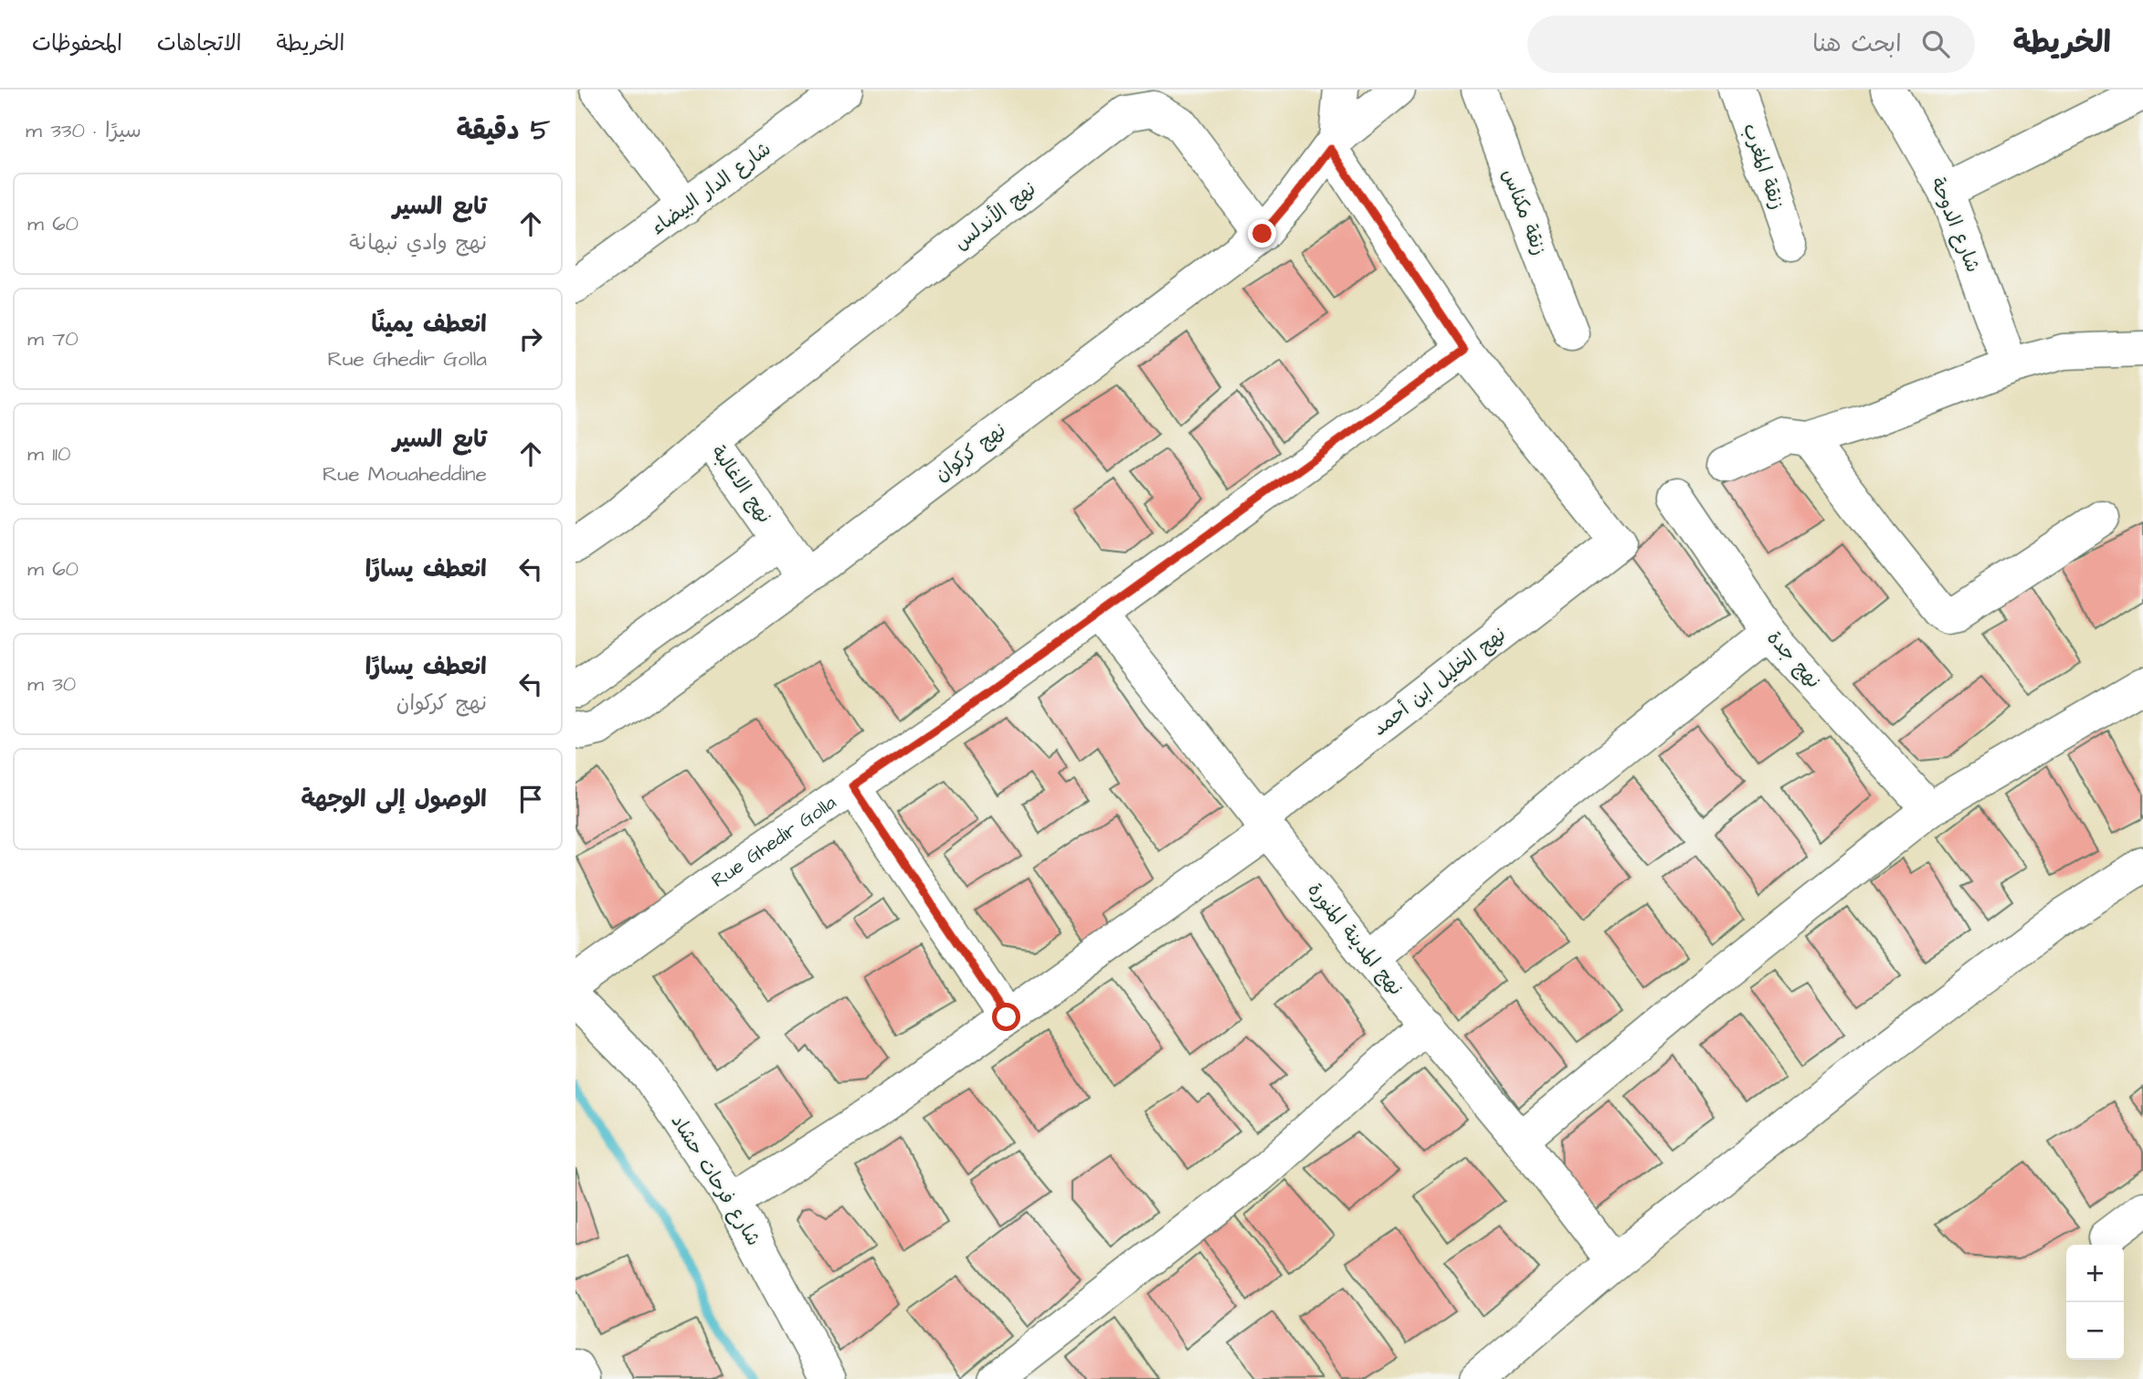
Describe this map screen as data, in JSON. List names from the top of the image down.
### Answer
{
  "streets": {
    "street": [
      "زنقة المغرب",
      "شارع الدار البيضاء",
      "زنقة مكناس",
      "نهج الأندلس",
      "شارع الدوحة",
      "نهج كركوان",
      "نهج الاغالبة",
      "نهج جدة",
      "نهج الخليل ابن أحمد",
      "Rue Ghedir Golla",
      "نهج المدينة المنورة",
      "شارع فرحات حشاد"
    ]
  },
  "crossings": [
    ["نهج الأندلس", "نهج كركوان"],
    ["نهج الأندلس", "نهج الاغالبة"],
    ["نهج كركوان", "نهج الاغالبة"],
    ["نهج الخليل ابن أحمد", "Rue Ghedir Golla"],
    ["نهج الخليل ابن أحمد", "نهج المدينة المنورة"],
    ["نهج الخليل ابن أحمد", "شارع فرحات حشاد"],
    ["Rue Ghedir Golla", "نهج المدينة المنورة"]
  ],
  "page": {
    "header": "الخريطة",
    "search": "ابحث هنا",
    "nav": ["الخريطة", "الاتجاهات", "المحفوظات"],
    "heading": ["5 دقيقة", "سيرًا · 330 m"],
    "list": [
      ["تابع السير", "نهج وادي نبهانة", "60 m"],
      ["انعطف يمينًا", "Rue Ghedir Golla", "70 m"],
      ["تابع السير", "Rue Mouaheddine", "110 m"],
      ["انعطف يسارًا", "60 m"],
      ["انعطف يسارًا", "نهج كركوان", "30 m"],
      "الوصول إلى الوجهة"
    ],
    "map_buttons": ["+", "−"]
  }
}
